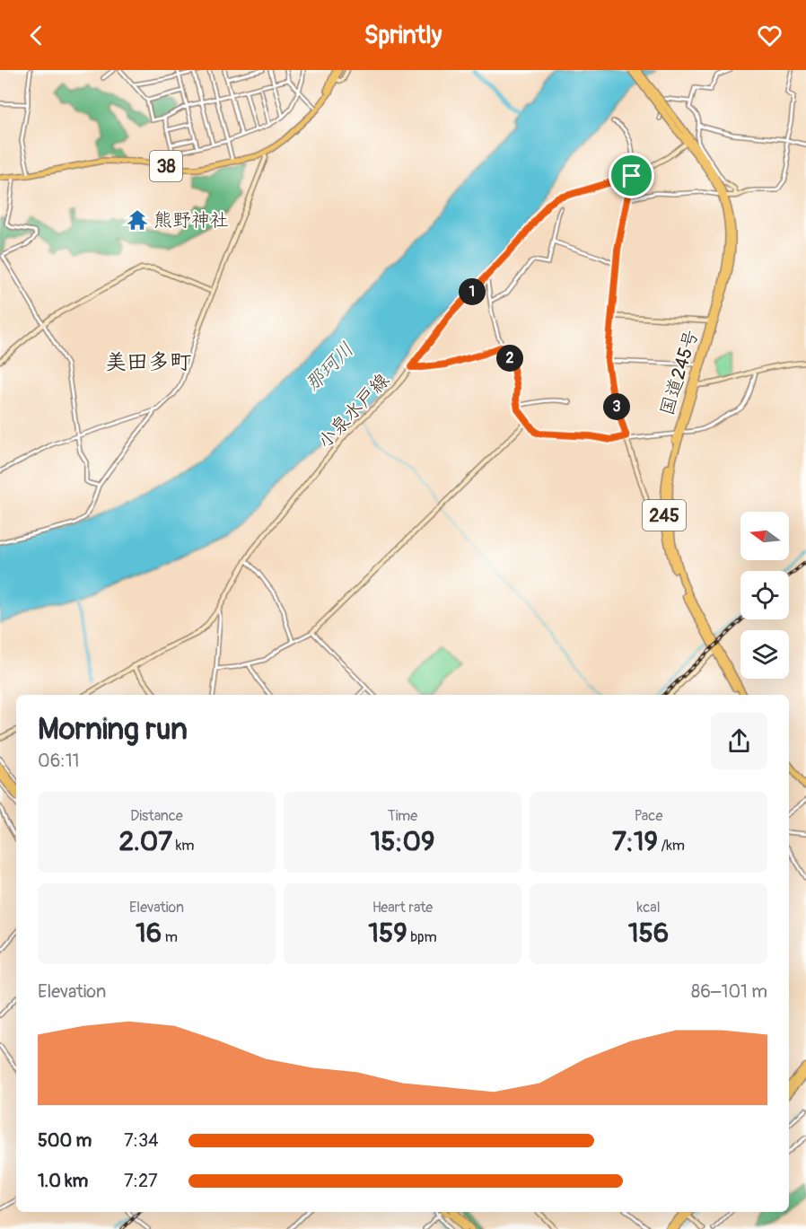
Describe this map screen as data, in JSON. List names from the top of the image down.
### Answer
{
  "streets": {
    "highway": ["国道245号", "245"],
    "main road": ["38"],
    "street": ["小泉水戸線"]
  },
  "crossings": [
    ["国道245号", "小泉水戸線"]
  ],
  "districts": ["美田多町"],
  "water": ["那珂川"],
  "places": {
    "temple": ["熊野神社"]
  },
  "north": "left",
  "page": {
    "header": "Sprintly",
    "pins": ["1", "2", "3"],
    "heading": ["Morning run", "06:11"],
    "stats": [
      ["Distance", "2.07 km"],
      ["Time", "15:09"],
      ["Pace", "7:19 /km"],
      ["Elevation", "16 m"],
      ["Heart rate", "159 bpm"],
      ["kcal", "156"]
    ],
    "chart": ["Elevation", "86–101 m"],
    "list": [
      {
        "name": "500 m",
        "note": "7:34"
      },
      {
        "name": "1.0 km",
        "note": "7:27"
      }
    ]
  }
}
